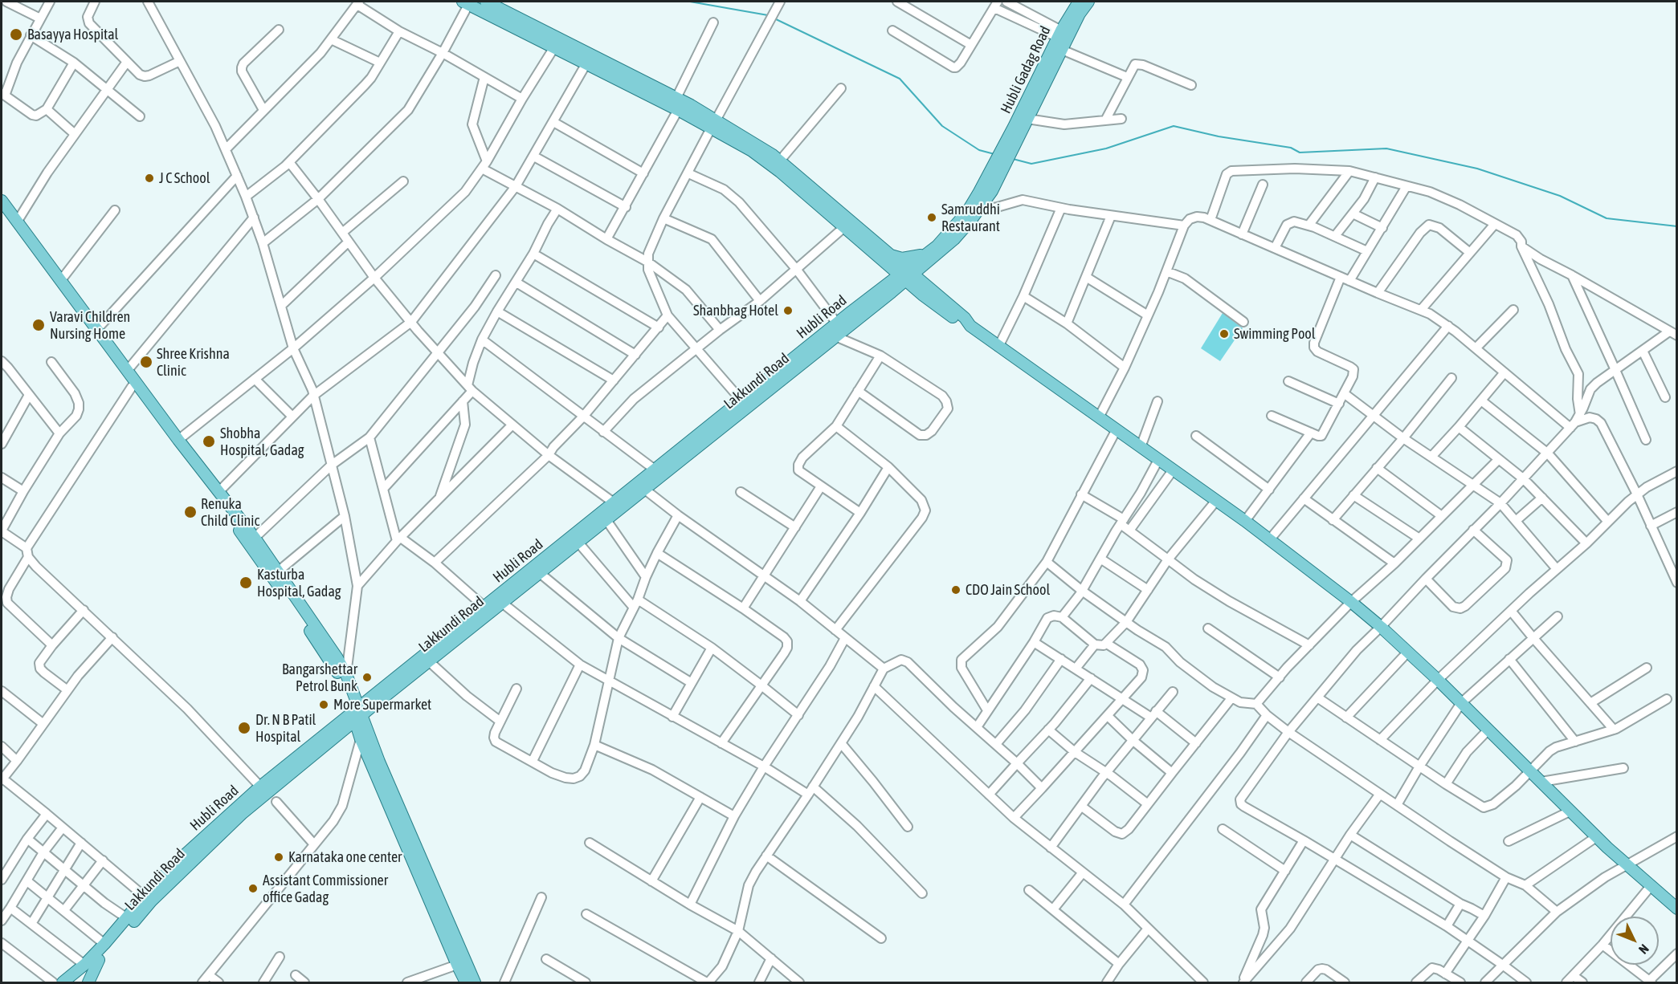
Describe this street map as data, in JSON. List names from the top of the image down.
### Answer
{
  "streets": {
    "main road": ["Hubli Gadag Road", "Hubli Road", "Lakkundi Road"]
  },
  "crossings": [
    ["Hubli Gadag Road", "Hubli Road"],
    ["Hubli Road", "Lakkundi Road"]
  ],
  "places": [
    "Basayya Hospital",
    "J C School",
    "Samruddhi Restaurant",
    "Shanbhag Hotel",
    "Varavi Children Nursing Home",
    "Swimming Pool",
    "Shree Krishna Clinic",
    "Shobha Hospital, Gadag",
    "Renuka Child Clinic",
    "Kasturba Hospital, Gadag",
    "CDO Jain School",
    "Bangarshettar Petrol Bunk",
    "More Supermarket",
    "Dr. N B Patil Hospital",
    "Karnataka one center",
    "Assistant Commissioner office Gadag"
  ],
  "north": "bottom right"
}
